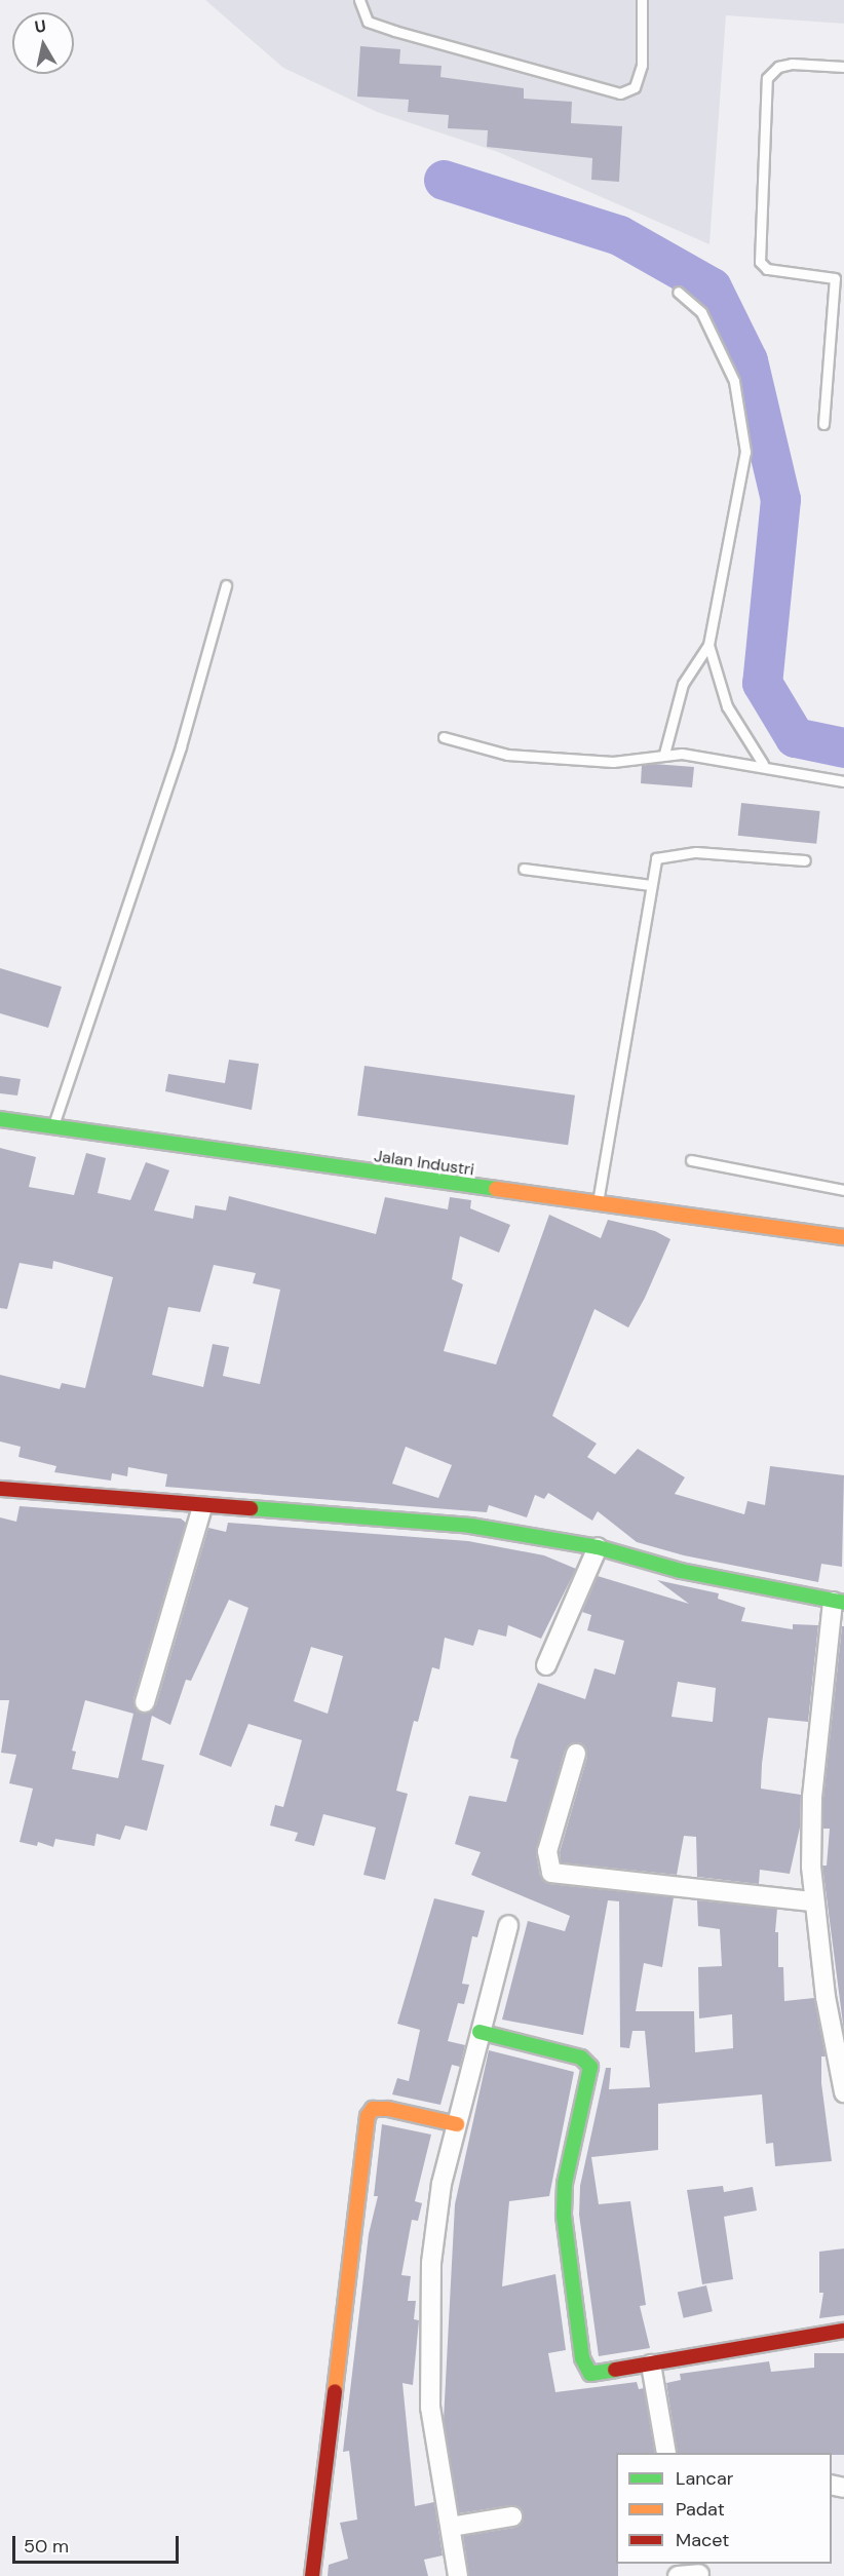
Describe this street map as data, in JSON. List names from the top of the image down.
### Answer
{
  "streets": {
    "street": ["Jalan Industri"]
  },
  "legend": ["Lancar", "Padat", "Macet"],
  "scale_bar": "50 m",
  "north": "top"
}
